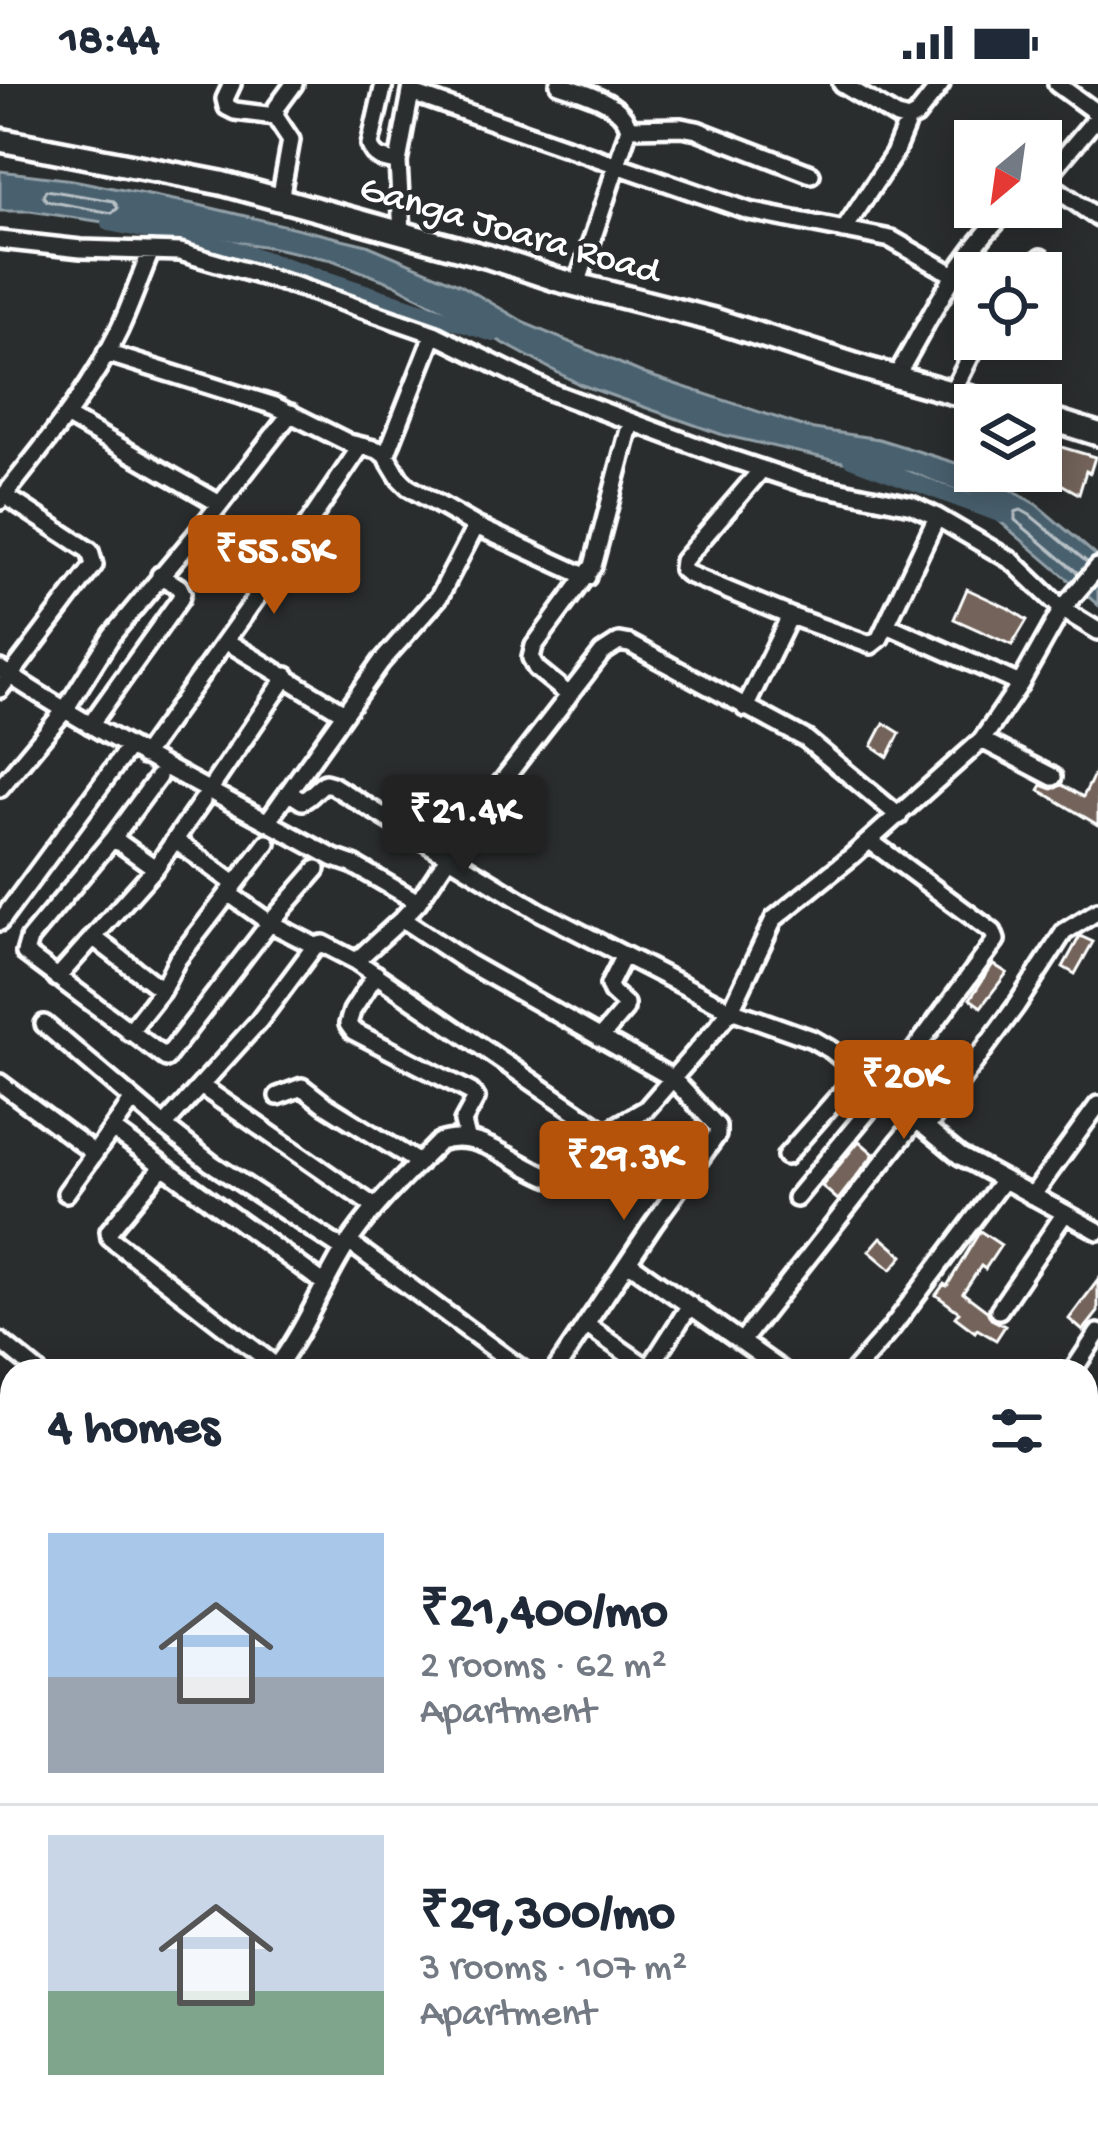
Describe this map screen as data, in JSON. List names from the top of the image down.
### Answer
{
  "streets": {
    "main road": ["Ganga Joara Road"]
  },
  "north": "bottom left",
  "page": {
    "status": "18:44",
    "price": [
      "₹55.5K",
      "₹21.4K",
      "₹20K",
      "₹29.3K"
    ],
    "heading": "4 homes",
    "list": [
      {
        "name": "₹21,400/mo",
        "note": "2 rooms · 62 m² · Apartment"
      },
      {
        "name": "₹29,300/mo",
        "note": "3 rooms · 107 m² · Apartment"
      }
    ]
  }
}
